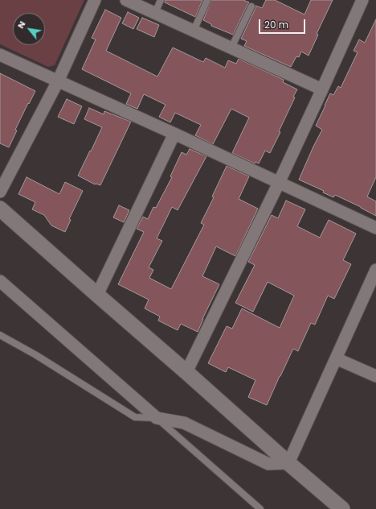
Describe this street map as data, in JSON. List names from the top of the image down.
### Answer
{
  "scale_bar": "20 m",
  "north": "top left"
}
